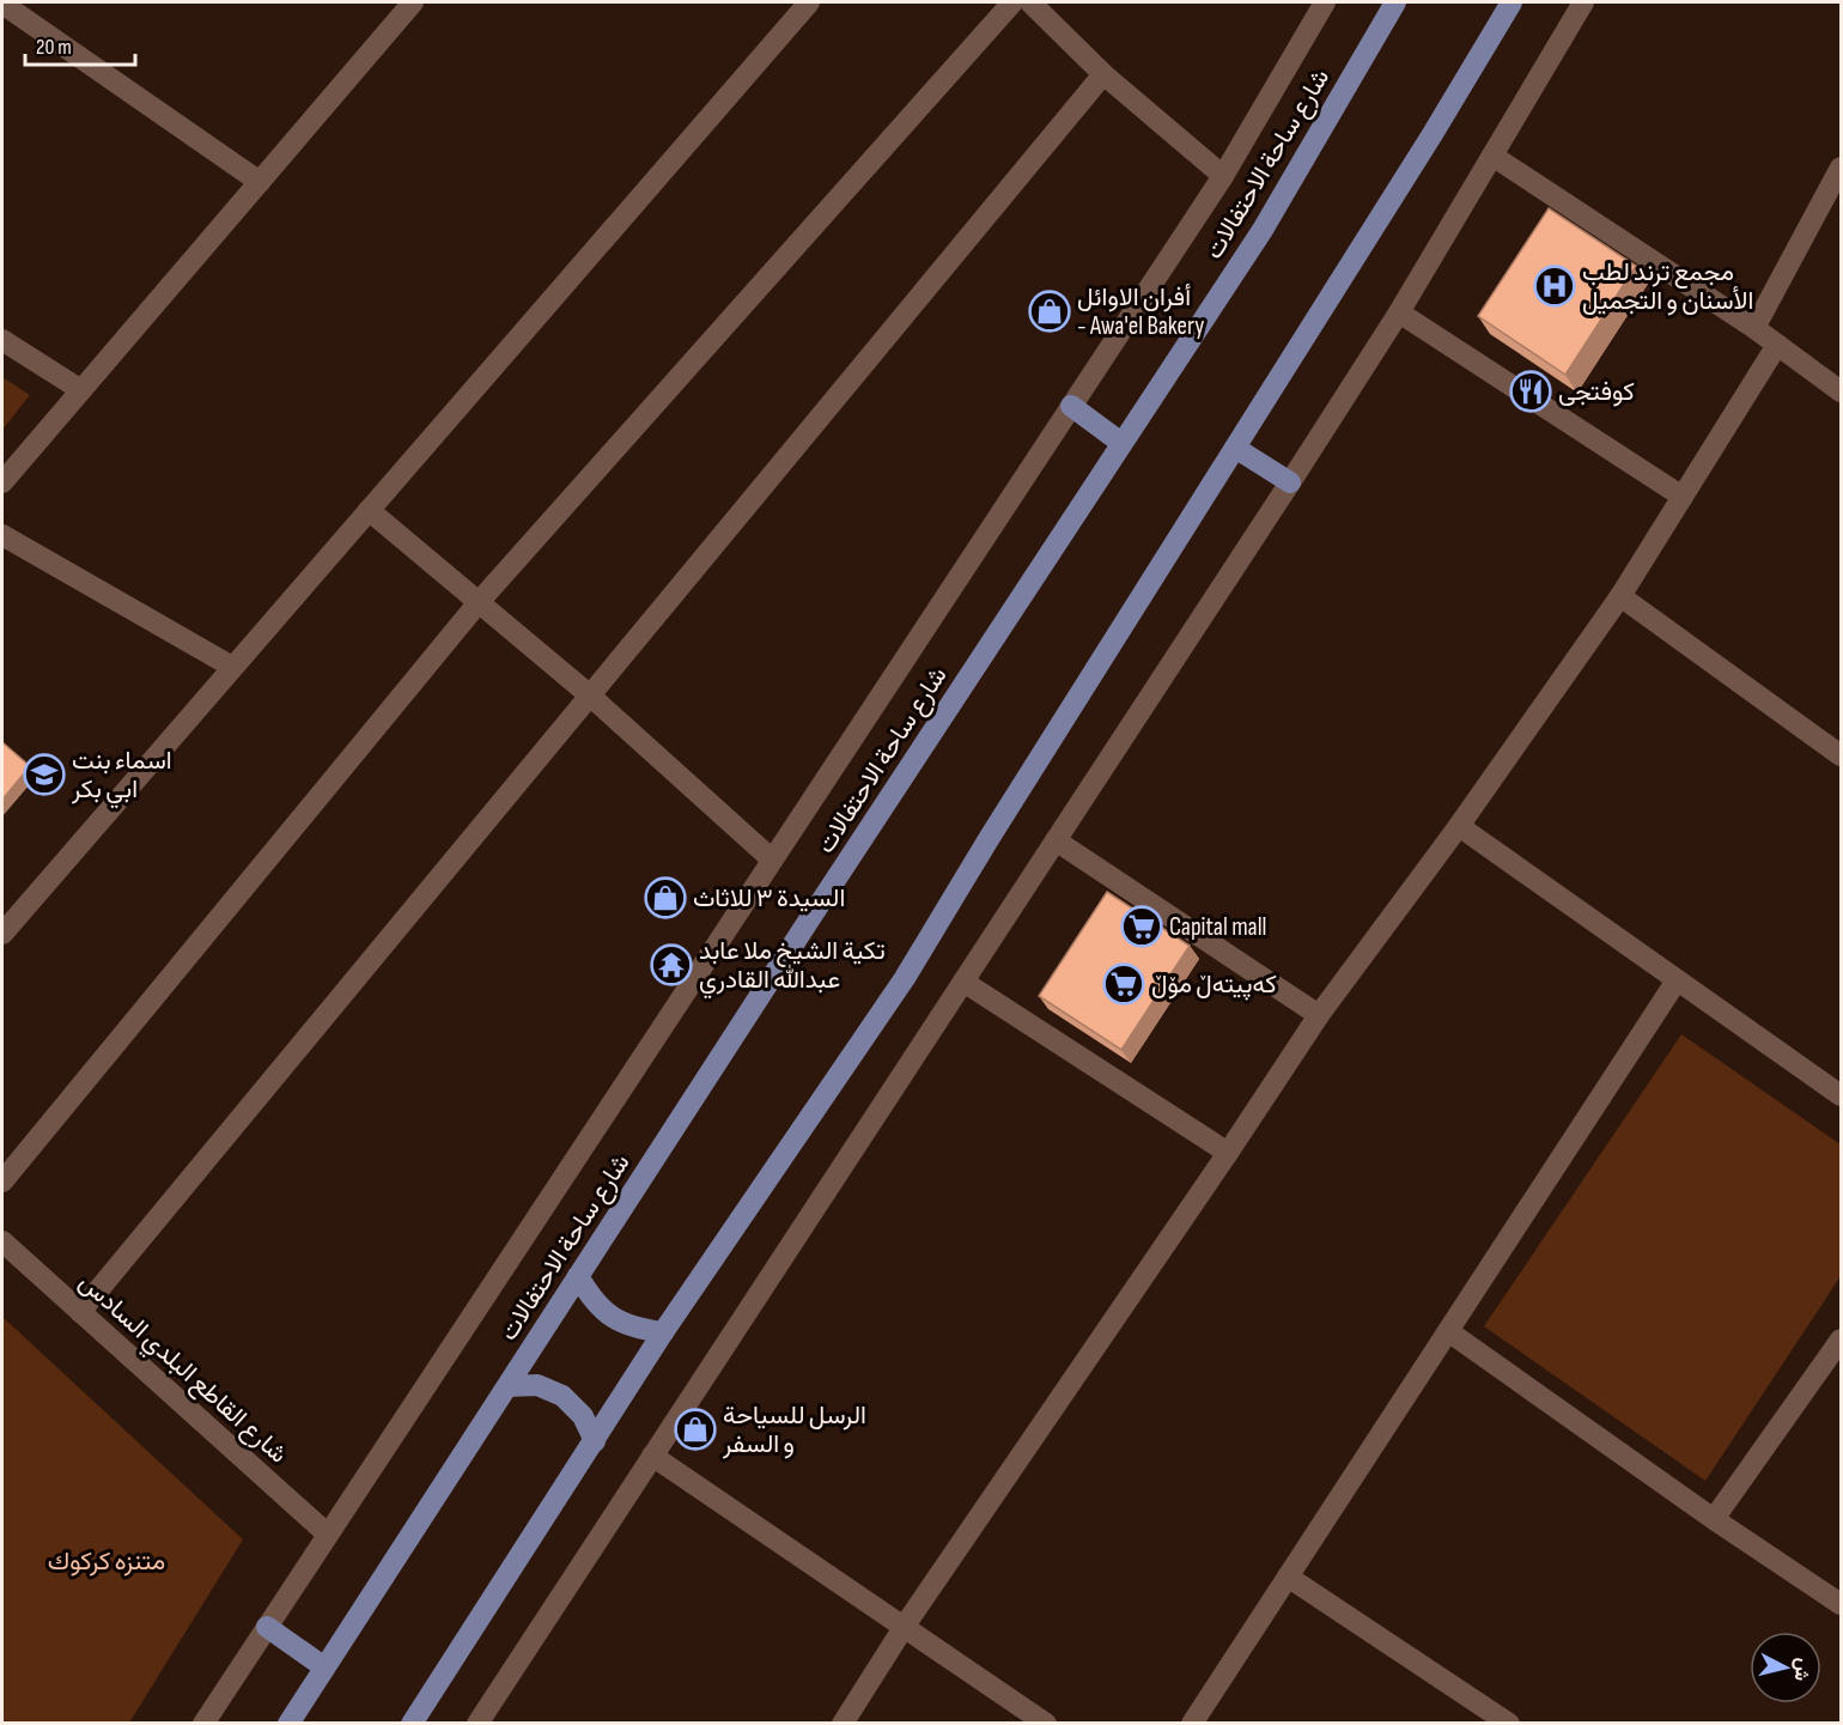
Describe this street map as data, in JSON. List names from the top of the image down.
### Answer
{
  "streets": {
    "main road": ["شارع ساحة الاحتفالات"],
    "street": ["شارع القاطع البلدي السادس"]
  },
  "parks": ["متنزه كركوك"],
  "places": {
    "hospital": ["مجمع ترند لطب الأسنان و التجميل"],
    "shop": ["أفران الاوائل - Awa'el Bakery", "السيدة ٣ للاثاث", "الرسل للسياحة و السفر"],
    "restaurant": ["كوفتجى"],
    "school or university": ["اسماء بنت ابي بكر"],
    "supermarket": ["Capital mall", "کەپیتەڵ مۆڵ"],
    "temple": ["تكية الشيخ ملا عابد عبدالله القادري"]
  },
  "scale_bar": "20 m",
  "north": "right"
}
